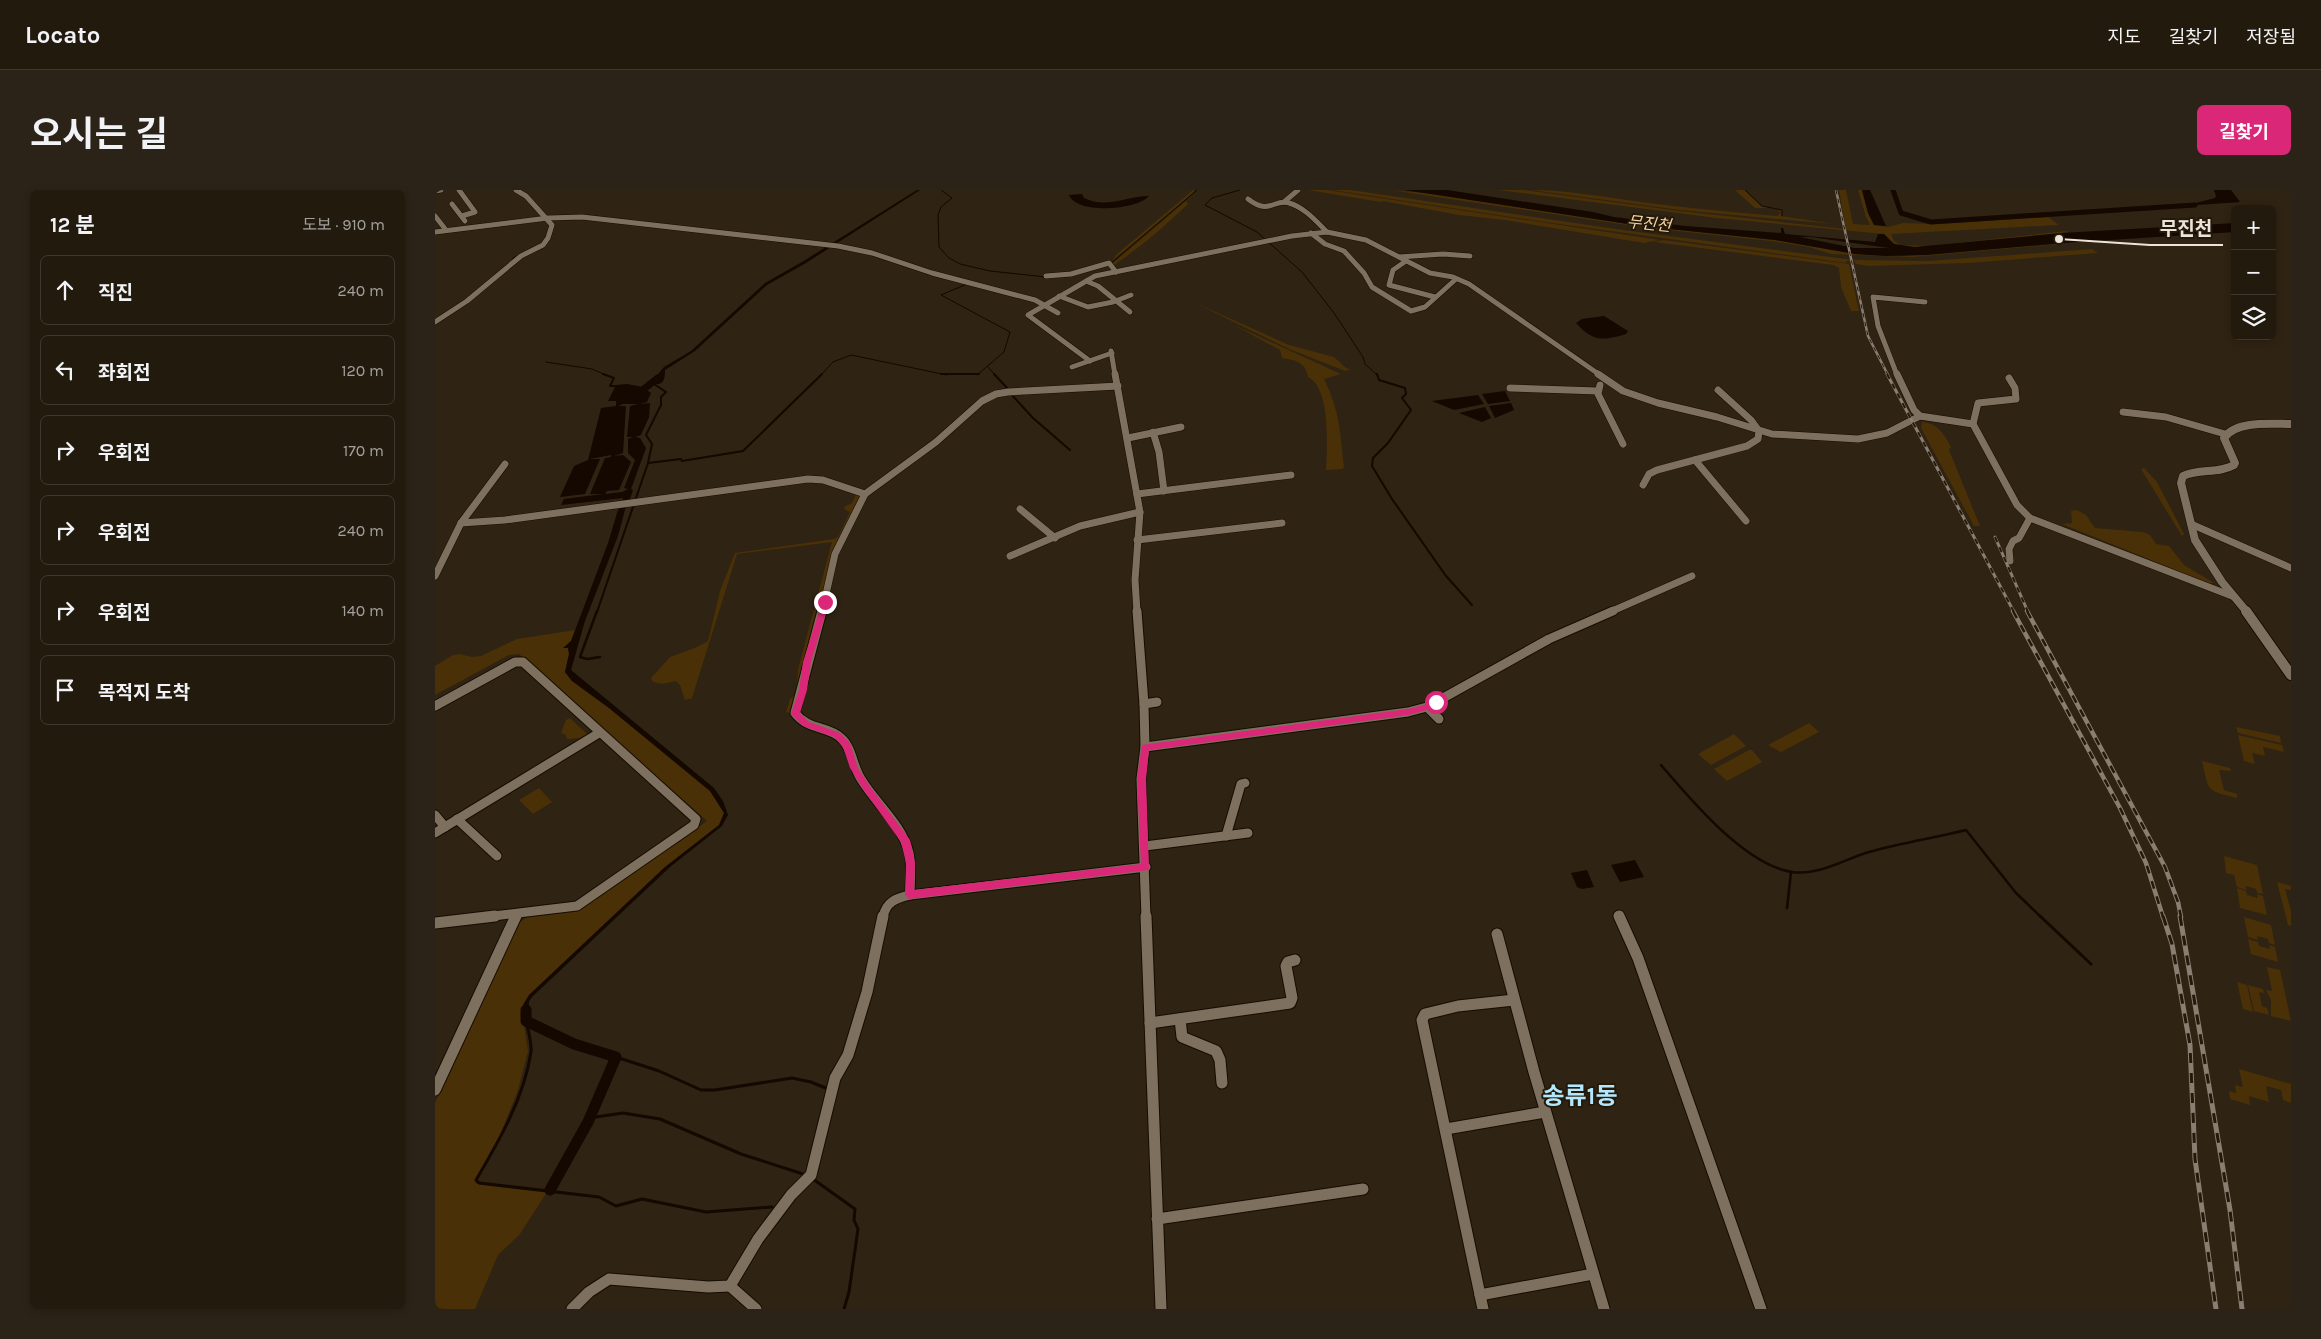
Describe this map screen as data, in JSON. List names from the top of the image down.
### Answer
{
  "districts": ["송류1동"],
  "water": ["무진천"],
  "places": ["무진천"],
  "page": {
    "header": "Locato",
    "nav": ["지도", "길찾기", "저장됨"],
    "title": "오시는 길",
    "buttons": "길찾기",
    "heading": ["12 분", "도보 · 910 m"],
    "map_buttons": ["+", "−"],
    "list": [
      ["직진", "240 m"],
      ["좌회전", "120 m"],
      ["우회전", "170 m"],
      ["우회전", "240 m"],
      ["우회전", "140 m"],
      "목적지 도착"
    ]
  }
}
